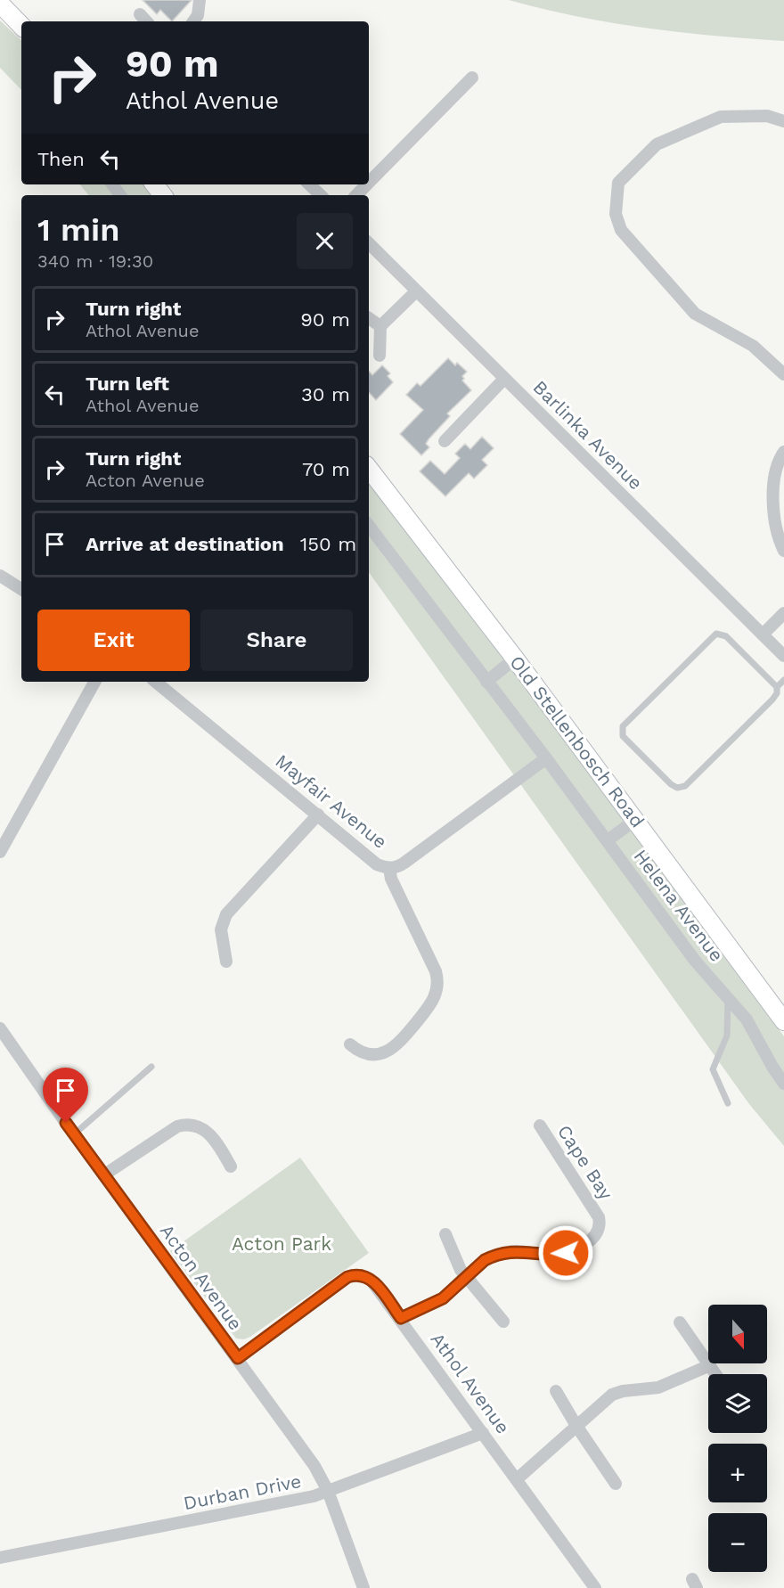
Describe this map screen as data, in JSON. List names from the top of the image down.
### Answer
{
  "streets": {
    "street": [
      "Barlinka Avenue",
      "Old Stellenbosch Road",
      "Mayfair Avenue",
      "Helena Avenue",
      "Cape Bay",
      "Acton Avenue",
      "Athol Avenue",
      "Durban Drive"
    ]
  },
  "crossings": [
    ["Mayfair Avenue", "Helena Avenue"],
    ["Cape Bay", "Athol Avenue"],
    ["Acton Avenue", "Athol Avenue"],
    ["Acton Avenue", "Durban Drive"],
    ["Athol Avenue", "Durban Drive"]
  ],
  "parks": ["Acton Park"],
  "north": "bottom",
  "page": {
    "turn": ["90 m", "Athol Avenue"],
    "then": "Then",
    "heading": ["1 min", "340 m · 19:30"],
    "list": [
      {
        "name": "Turn right",
        "note": "Athol Avenue",
        "value": "90 m"
      },
      {
        "name": "Turn left",
        "note": "Athol Avenue",
        "value": "30 m"
      },
      {
        "name": "Turn right",
        "note": "Acton Avenue",
        "value": "70 m"
      },
      {
        "name": "Arrive at destination",
        "value": "150 m"
      }
    ],
    "buttons": ["Exit", "Share"],
    "map_buttons": ["+", "−"]
  }
}
